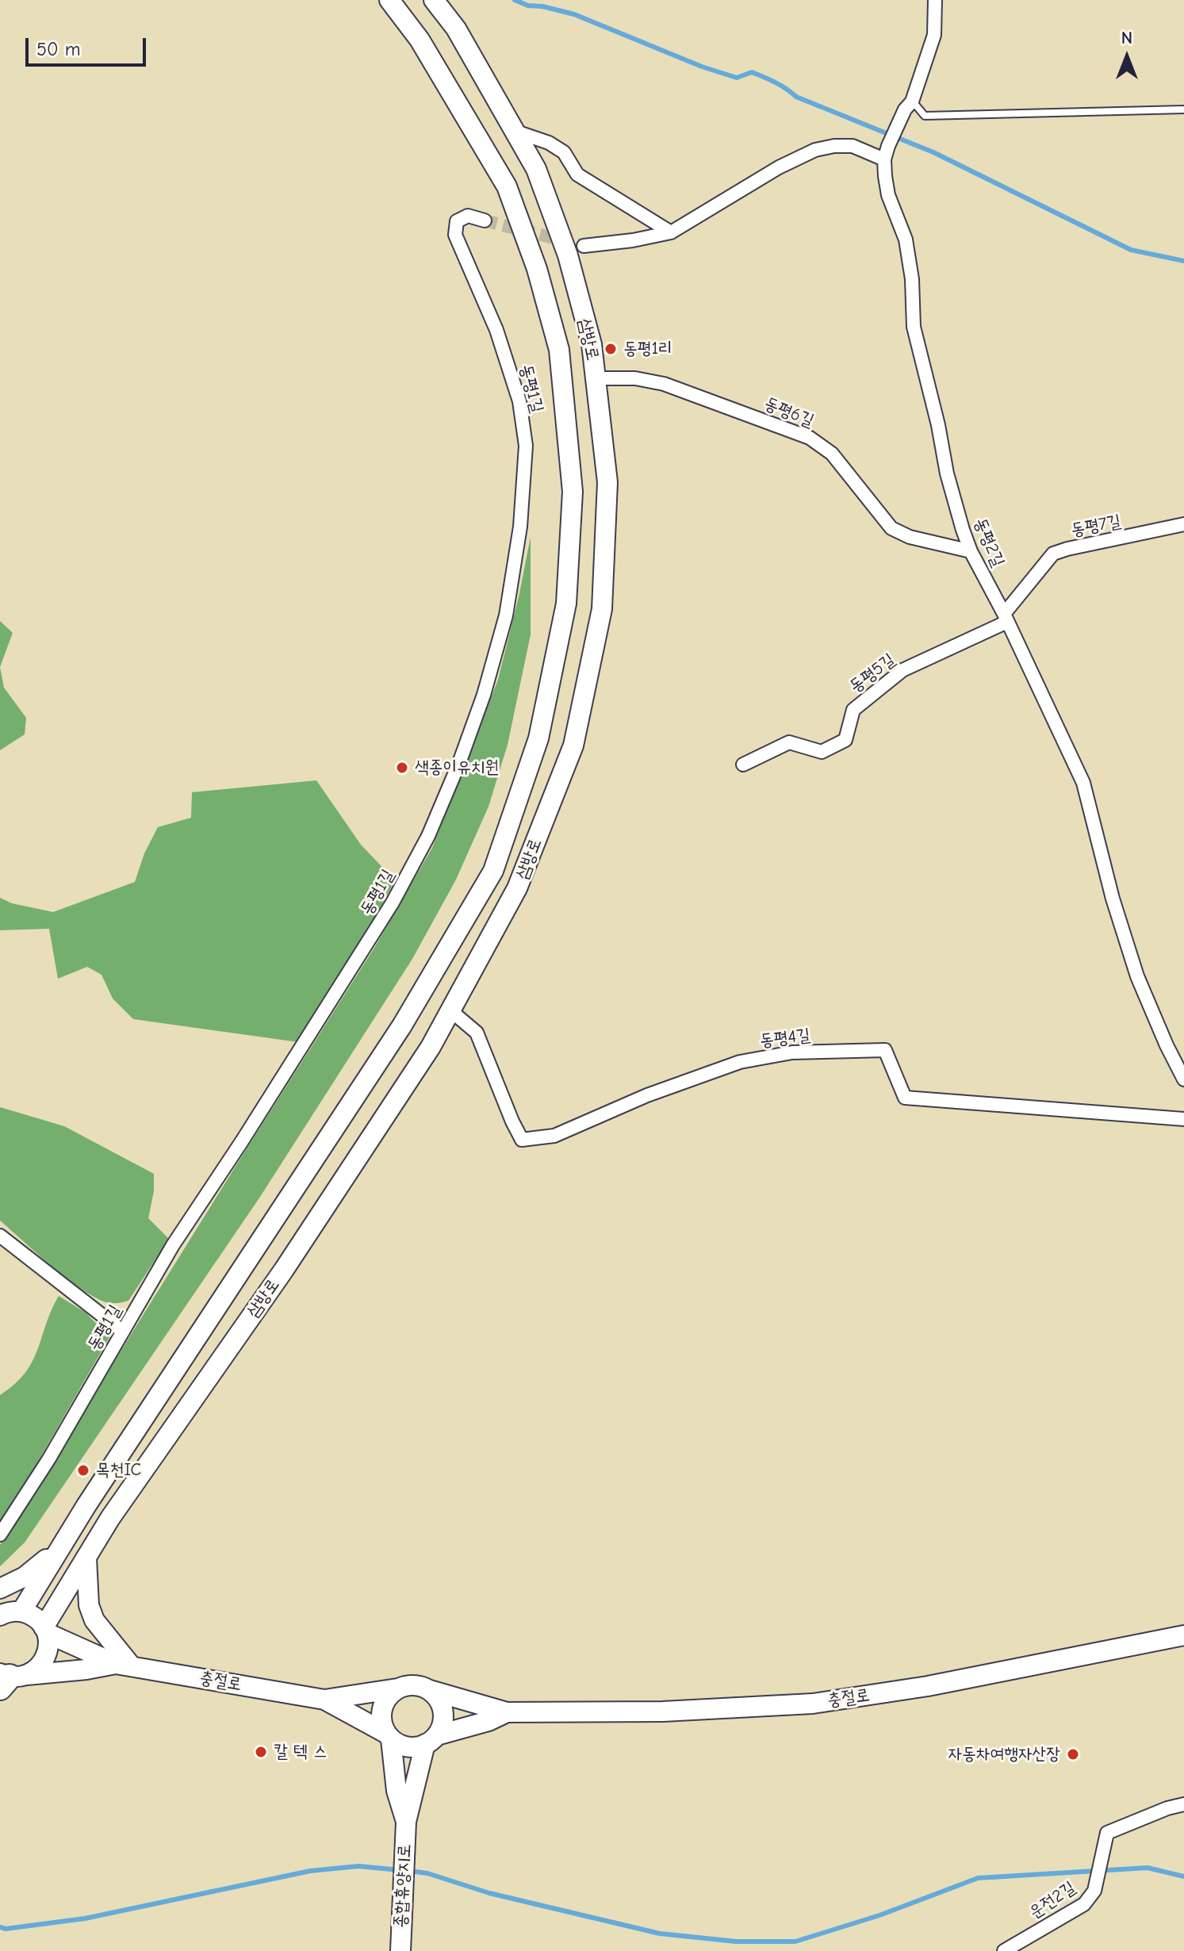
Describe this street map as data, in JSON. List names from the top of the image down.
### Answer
{
  "streets": {
    "street": [
      "삼방로",
      "동평1길",
      "동평6길",
      "동평7길",
      "동평2길",
      "동평5길",
      "동평4길",
      "충절로",
      "종합휴양지로",
      "운전2길"
    ]
  },
  "crossings": [
    ["삼방로", "동평6길"],
    ["삼방로", "동평4길"],
    ["삼방로", "충절로"],
    ["동평6길", "동평2길"],
    ["동평7길", "동평2길"],
    ["동평7길", "동평5길"],
    ["동평2길", "동평5길"],
    ["충절로", "종합휴양지로"]
  ],
  "places": [
    "동평1리",
    "색종이유치원",
    "목천IC",
    "칼 텍 스",
    "자동차여행자산장"
  ],
  "scale_bar": "50 m",
  "north": "top"
}
